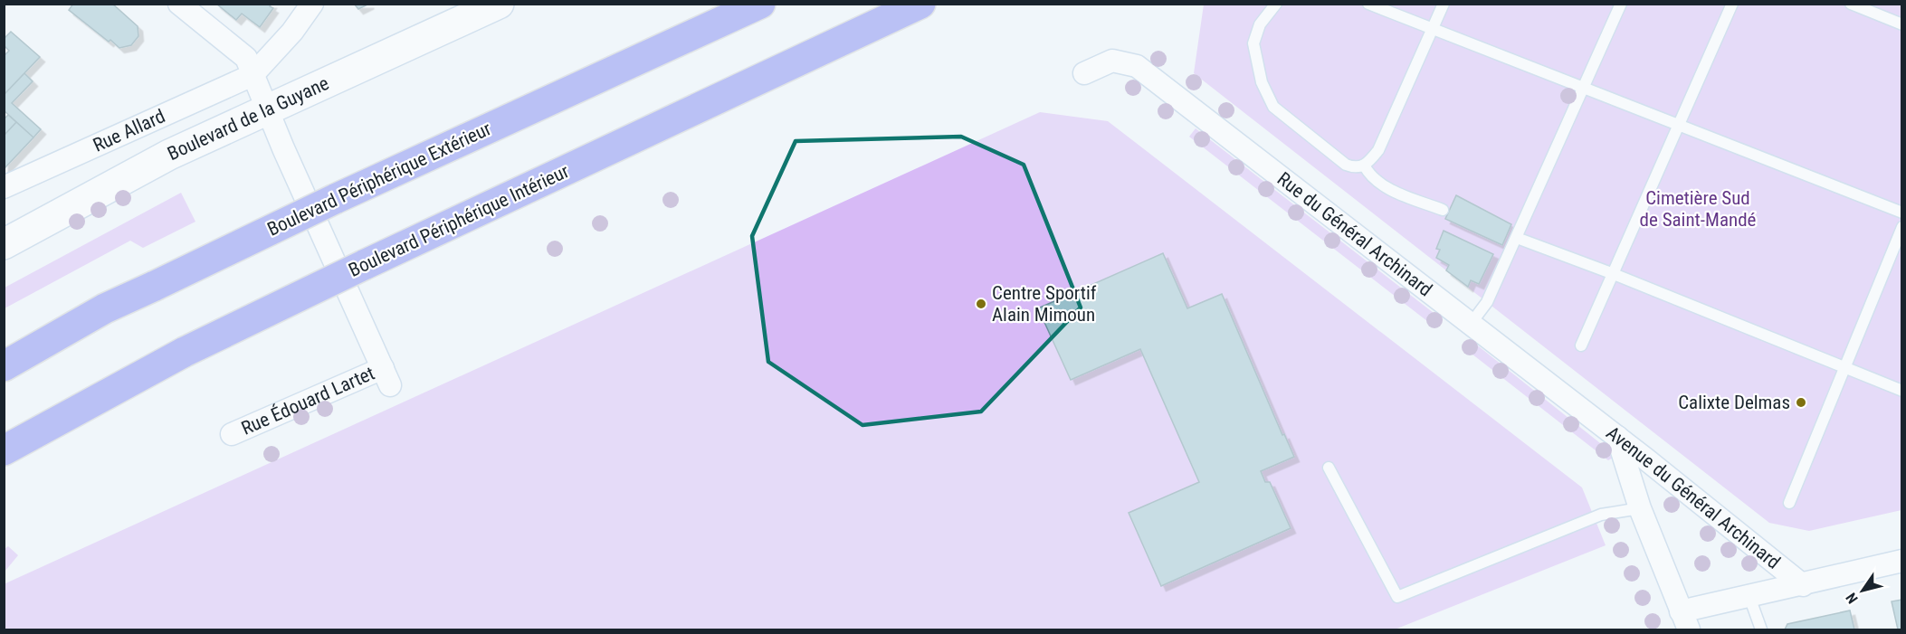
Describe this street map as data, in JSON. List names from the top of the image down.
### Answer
{
  "streets": {
    "highway": ["Boulevard Périphérique Extérieur", "Boulevard Périphérique Intérieur"],
    "street": [
      "Boulevard de la Guyane",
      "Rue Allard",
      "Rue du Général Archinard",
      "Rue Édouard Lartet",
      "Avenue du Général Archinard"
    ]
  },
  "crossings": [
    ["Boulevard de la Guyane", "Rue Édouard Lartet"],
    ["Rue Allard", "Rue Édouard Lartet"],
    ["Rue du Général Archinard", "Avenue du Général Archinard"]
  ],
  "parks": ["Cimetière Sud de Saint-Mandé"],
  "places": ["Centre Sportif Alain Mimoun", "Calixte Delmas"],
  "north": "bottom left"
}
